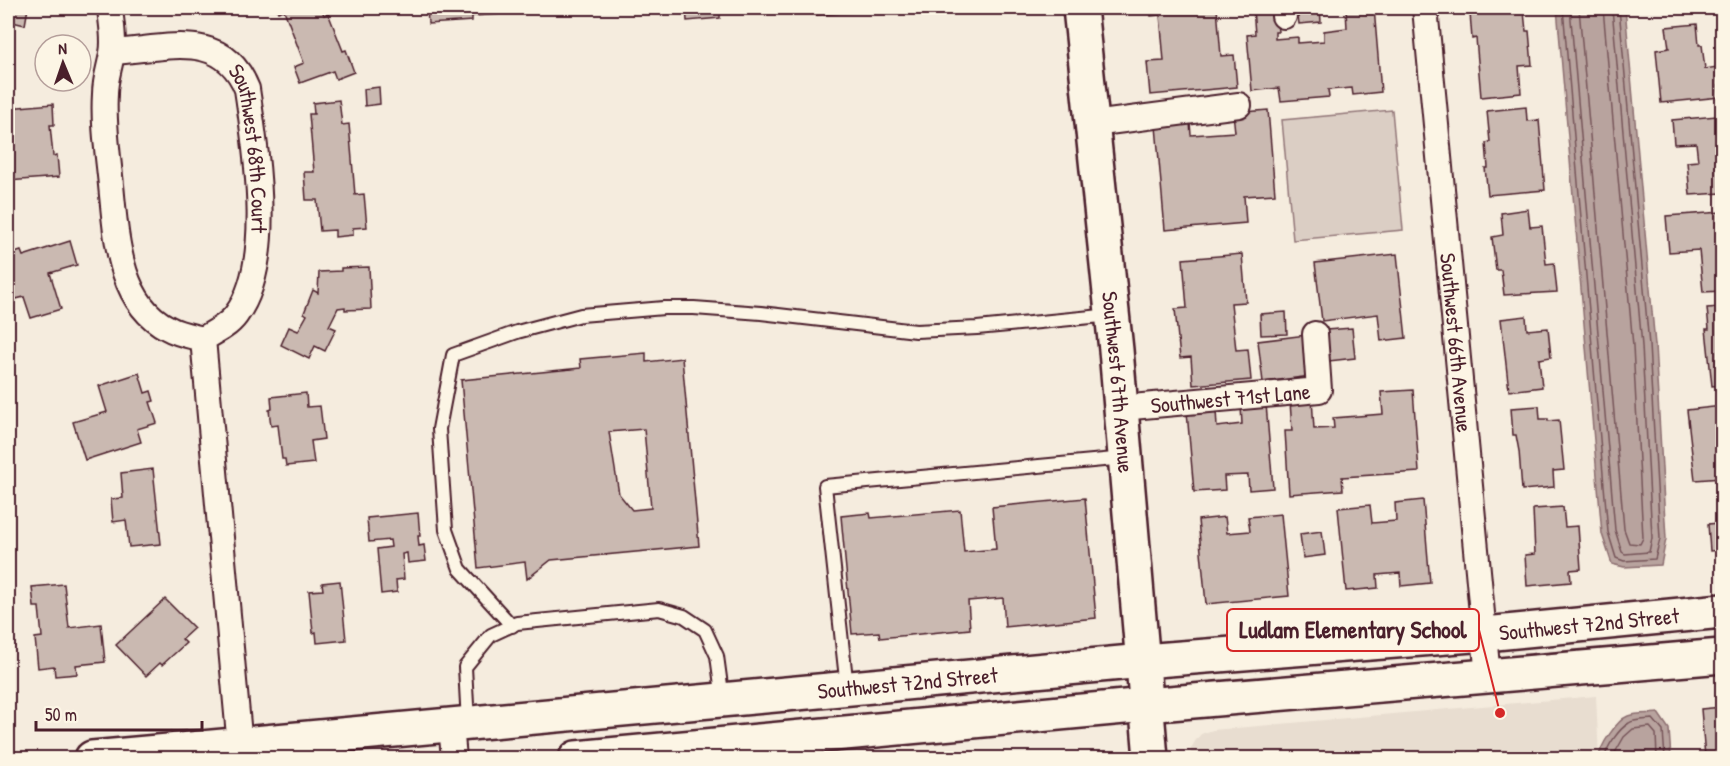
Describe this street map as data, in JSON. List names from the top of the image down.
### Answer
{
  "streets": {
    "main road": ["Southwest 67th Avenue", "Southwest 72nd Street"],
    "street": ["Southwest 68th Court", "Southwest 66th Avenue", "Southwest 71st Lane"]
  },
  "crossings": [
    ["Southwest 66th Avenue", "Southwest 72nd Street"],
    ["Southwest 67th Avenue", "Southwest 71st Lane"],
    ["Southwest 67th Avenue", "Southwest 72nd Street"]
  ],
  "places": ["Ludlam Elementary School"],
  "scale_bar": "50 m",
  "north": "top"
}
